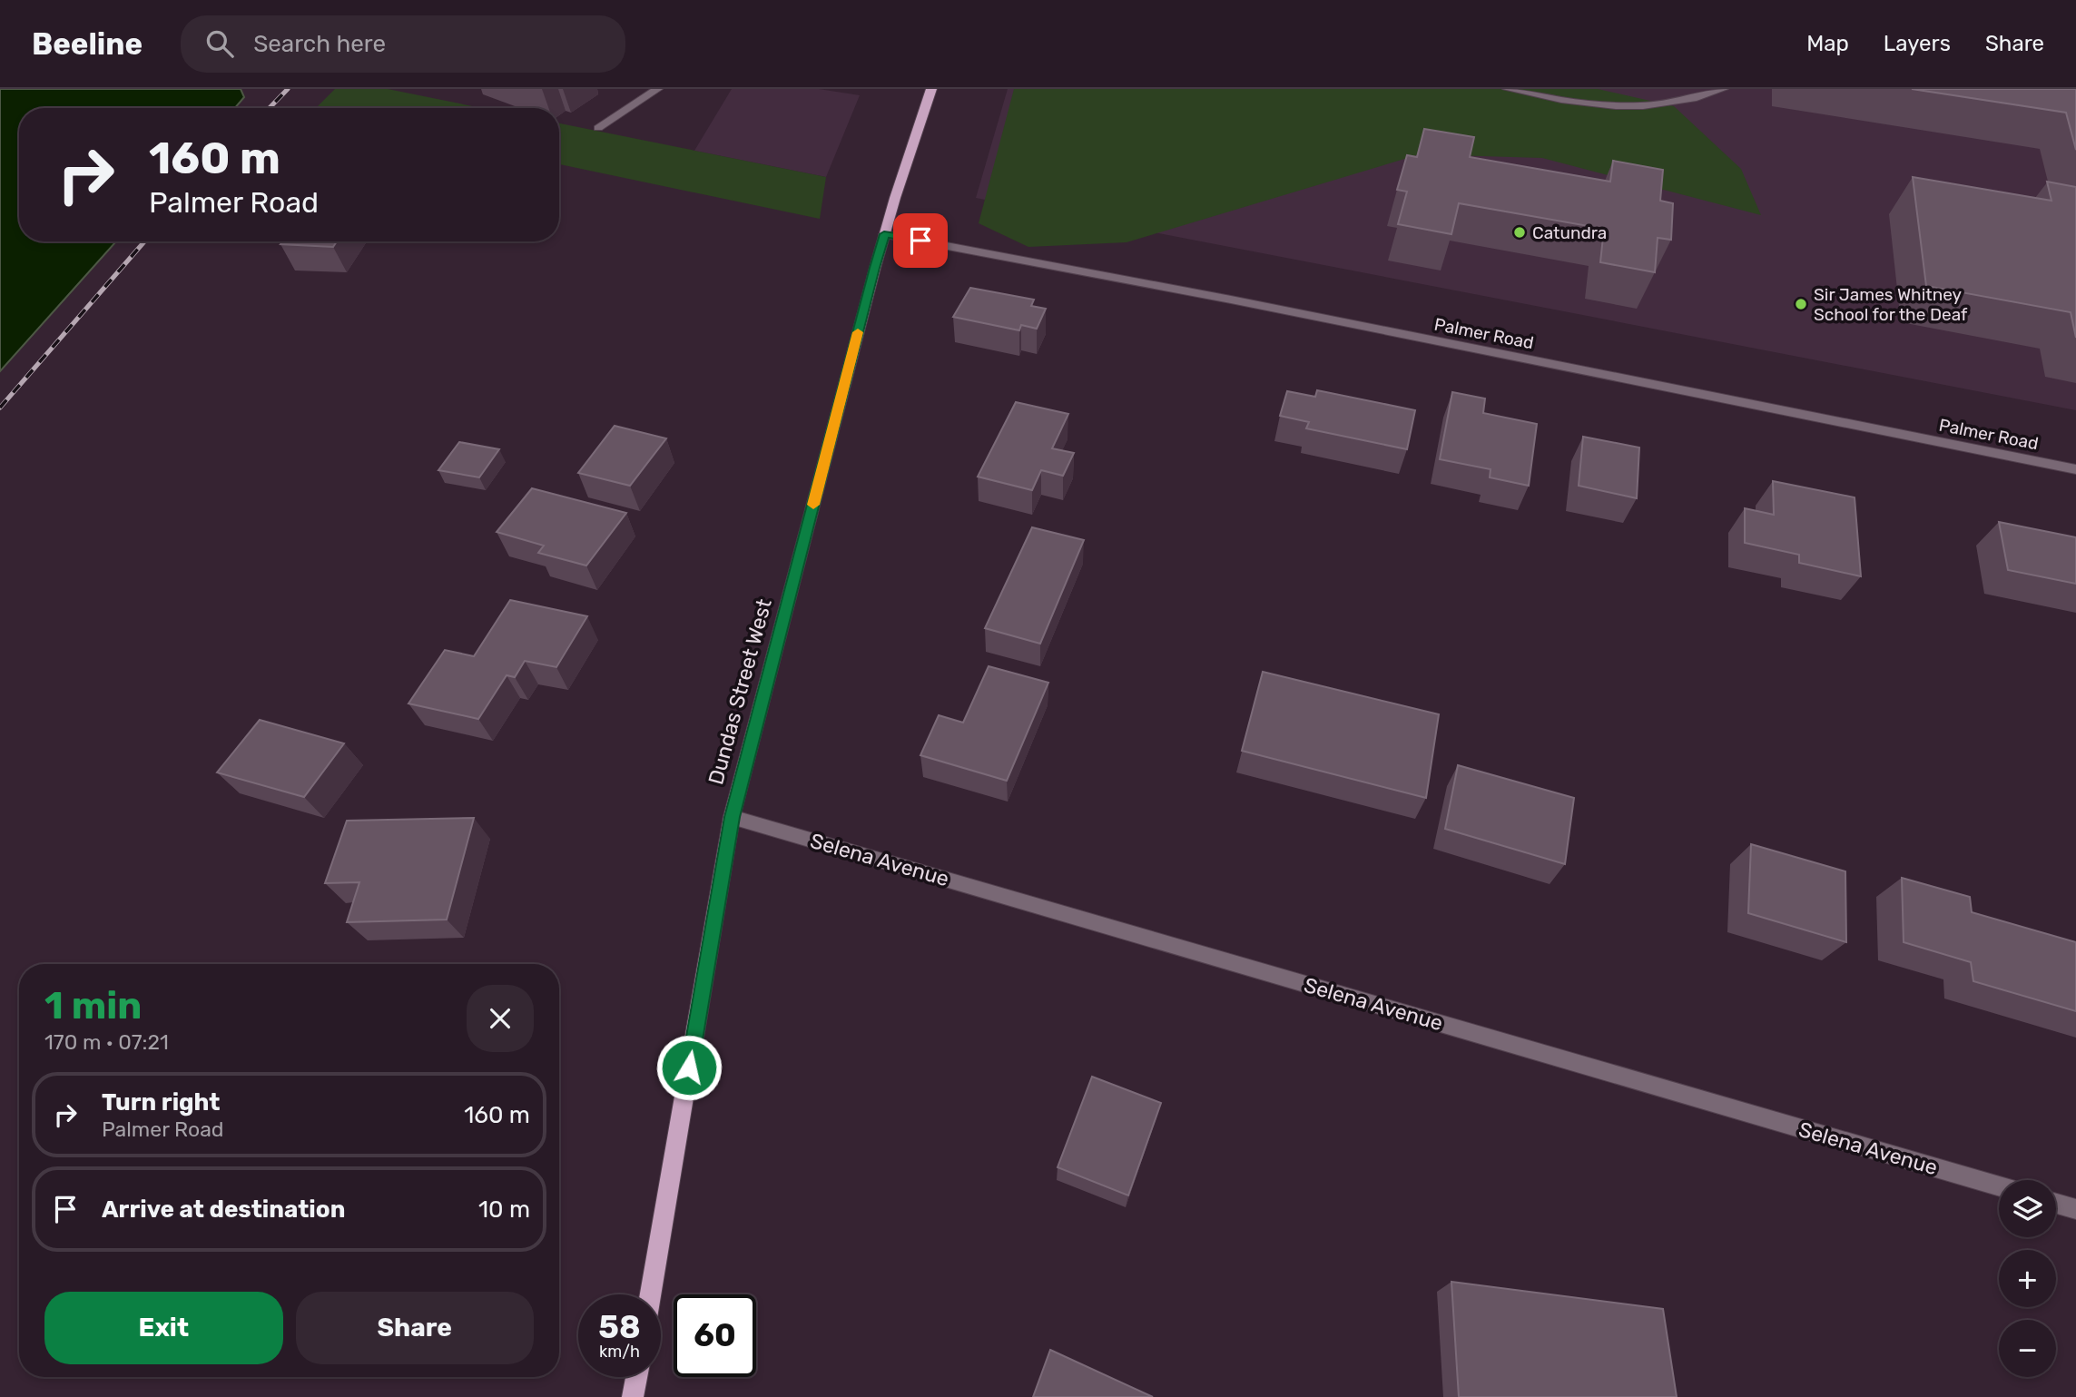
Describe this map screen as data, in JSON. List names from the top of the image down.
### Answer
{
  "streets": {
    "main road": ["Dundas Street West"],
    "street": ["Palmer Road", "Selena Avenue"]
  },
  "crossings": [
    ["Palmer Road", "Dundas Street West"],
    ["Dundas Street West", "Selena Avenue"]
  ],
  "places": ["Catundra", "Sir James Whitney School for the Deaf"],
  "page": {
    "header": "Beeline",
    "search": "Search here",
    "nav": ["Map", "Layers", "Share"],
    "turn": ["160 m", "Palmer Road"],
    "heading": ["1 min", "170 m · 07:21"],
    "list": [
      {
        "name": "Turn right",
        "note": "Palmer Road",
        "value": "160 m"
      },
      {
        "name": "Arrive at destination",
        "value": "10 m"
      }
    ],
    "map_buttons": ["+", "−"],
    "buttons": ["Exit", "Share"],
    "speed": "58 km/h",
    "limit": "60"
  }
}
